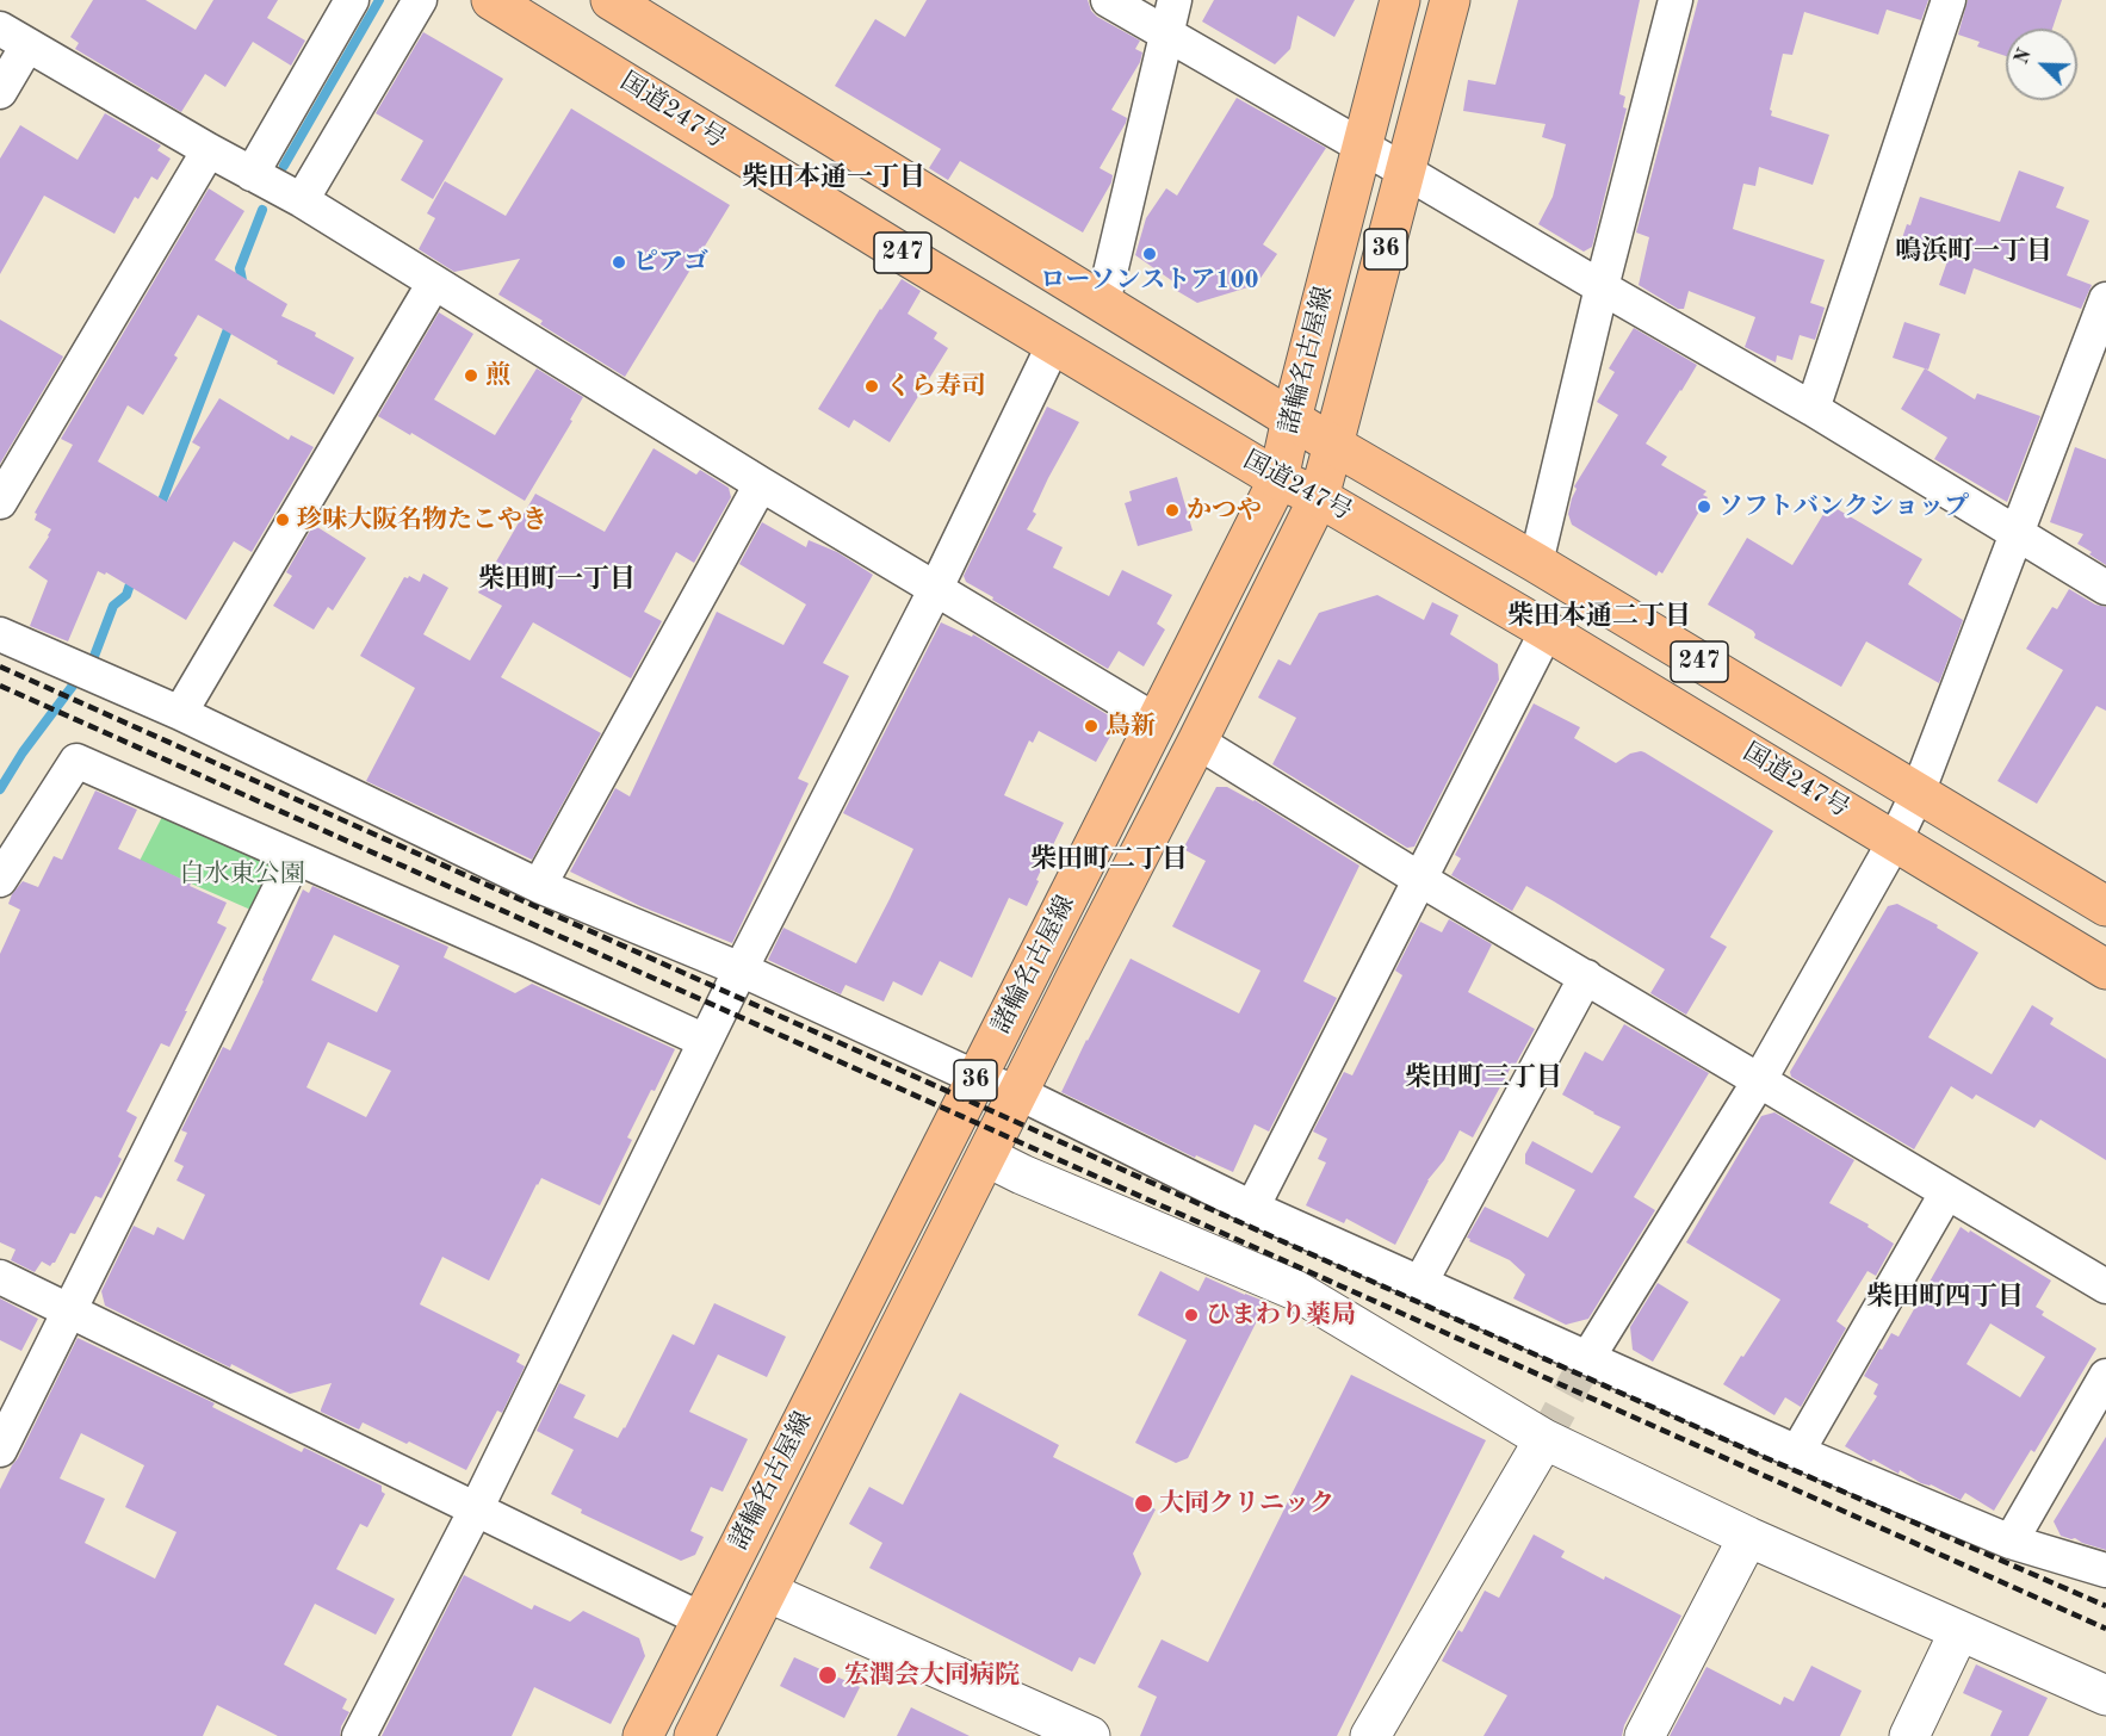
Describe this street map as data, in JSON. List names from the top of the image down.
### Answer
{
  "streets": {
    "main road": [
      "国道247号",
      "36",
      "247",
      "諸輪名古屋線"
    ]
  },
  "crossings": [
    ["国道247号", "諸輪名古屋線"]
  ],
  "districts": [
    "柴田本通一丁目",
    "鳴浜町一丁目",
    "柴田町一丁目",
    "柴田本通二丁目",
    "柴田町二丁目",
    "柴田町三丁目",
    "柴田町四丁目"
  ],
  "parks": ["白水東公園"],
  "places": [
    "ローソンストア100",
    "ピアゴ",
    "煎",
    "くら寿司",
    "ソフトバンクショップ",
    "かつや",
    "珍味大阪名物たこやき",
    "鳥新",
    "ひまわり薬局",
    "大同クリニック",
    "宏潤会大同病院"
  ],
  "north": "top left"
}
